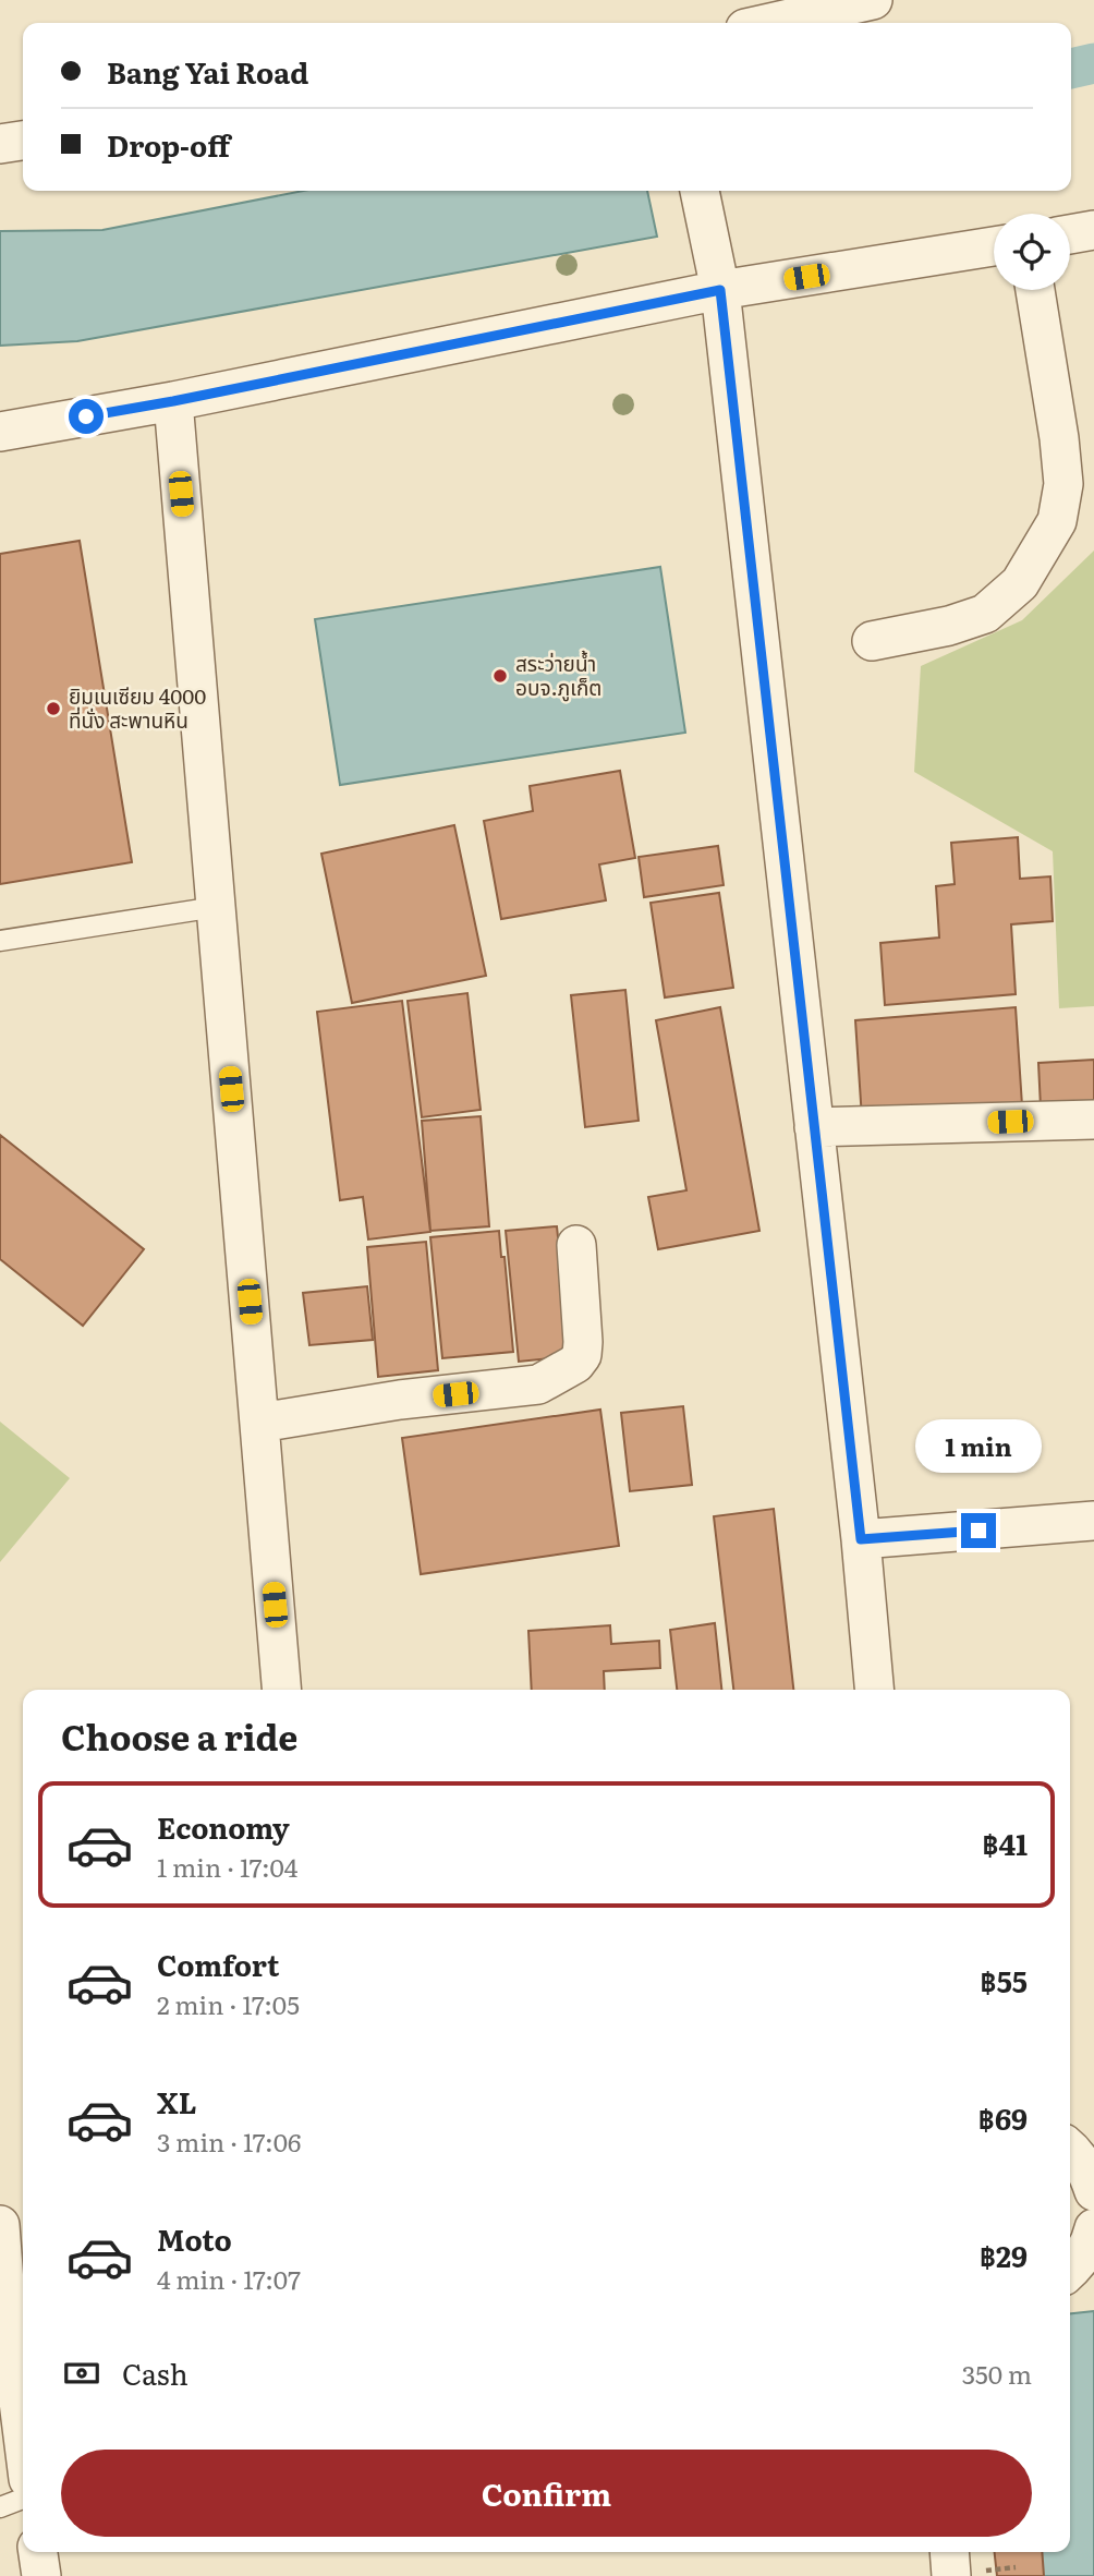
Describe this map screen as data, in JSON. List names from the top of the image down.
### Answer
{
  "places": ["สระว่ายน้ำ อบจ.ภูเก็ต", "ยิมเนเซียม 4000 ที่นั่ง สะพานหิน"],
  "page": {
    "banner": ["Bang Yai Road", "Drop-off"],
    "bubble": "1 min",
    "heading": "Choose a ride",
    "list": [
      {
        "name": "Economy",
        "note": "1 min · 17:04",
        "value": "฿41"
      },
      {
        "name": "Comfort",
        "note": "2 min · 17:05",
        "value": "฿55"
      },
      {
        "name": "XL",
        "note": "3 min · 17:06",
        "value": "฿69"
      },
      {
        "name": "Moto",
        "note": "4 min · 17:07",
        "value": "฿29"
      }
    ],
    "pay": ["Cash", "350 m"],
    "buttons": "Confirm"
  }
}
